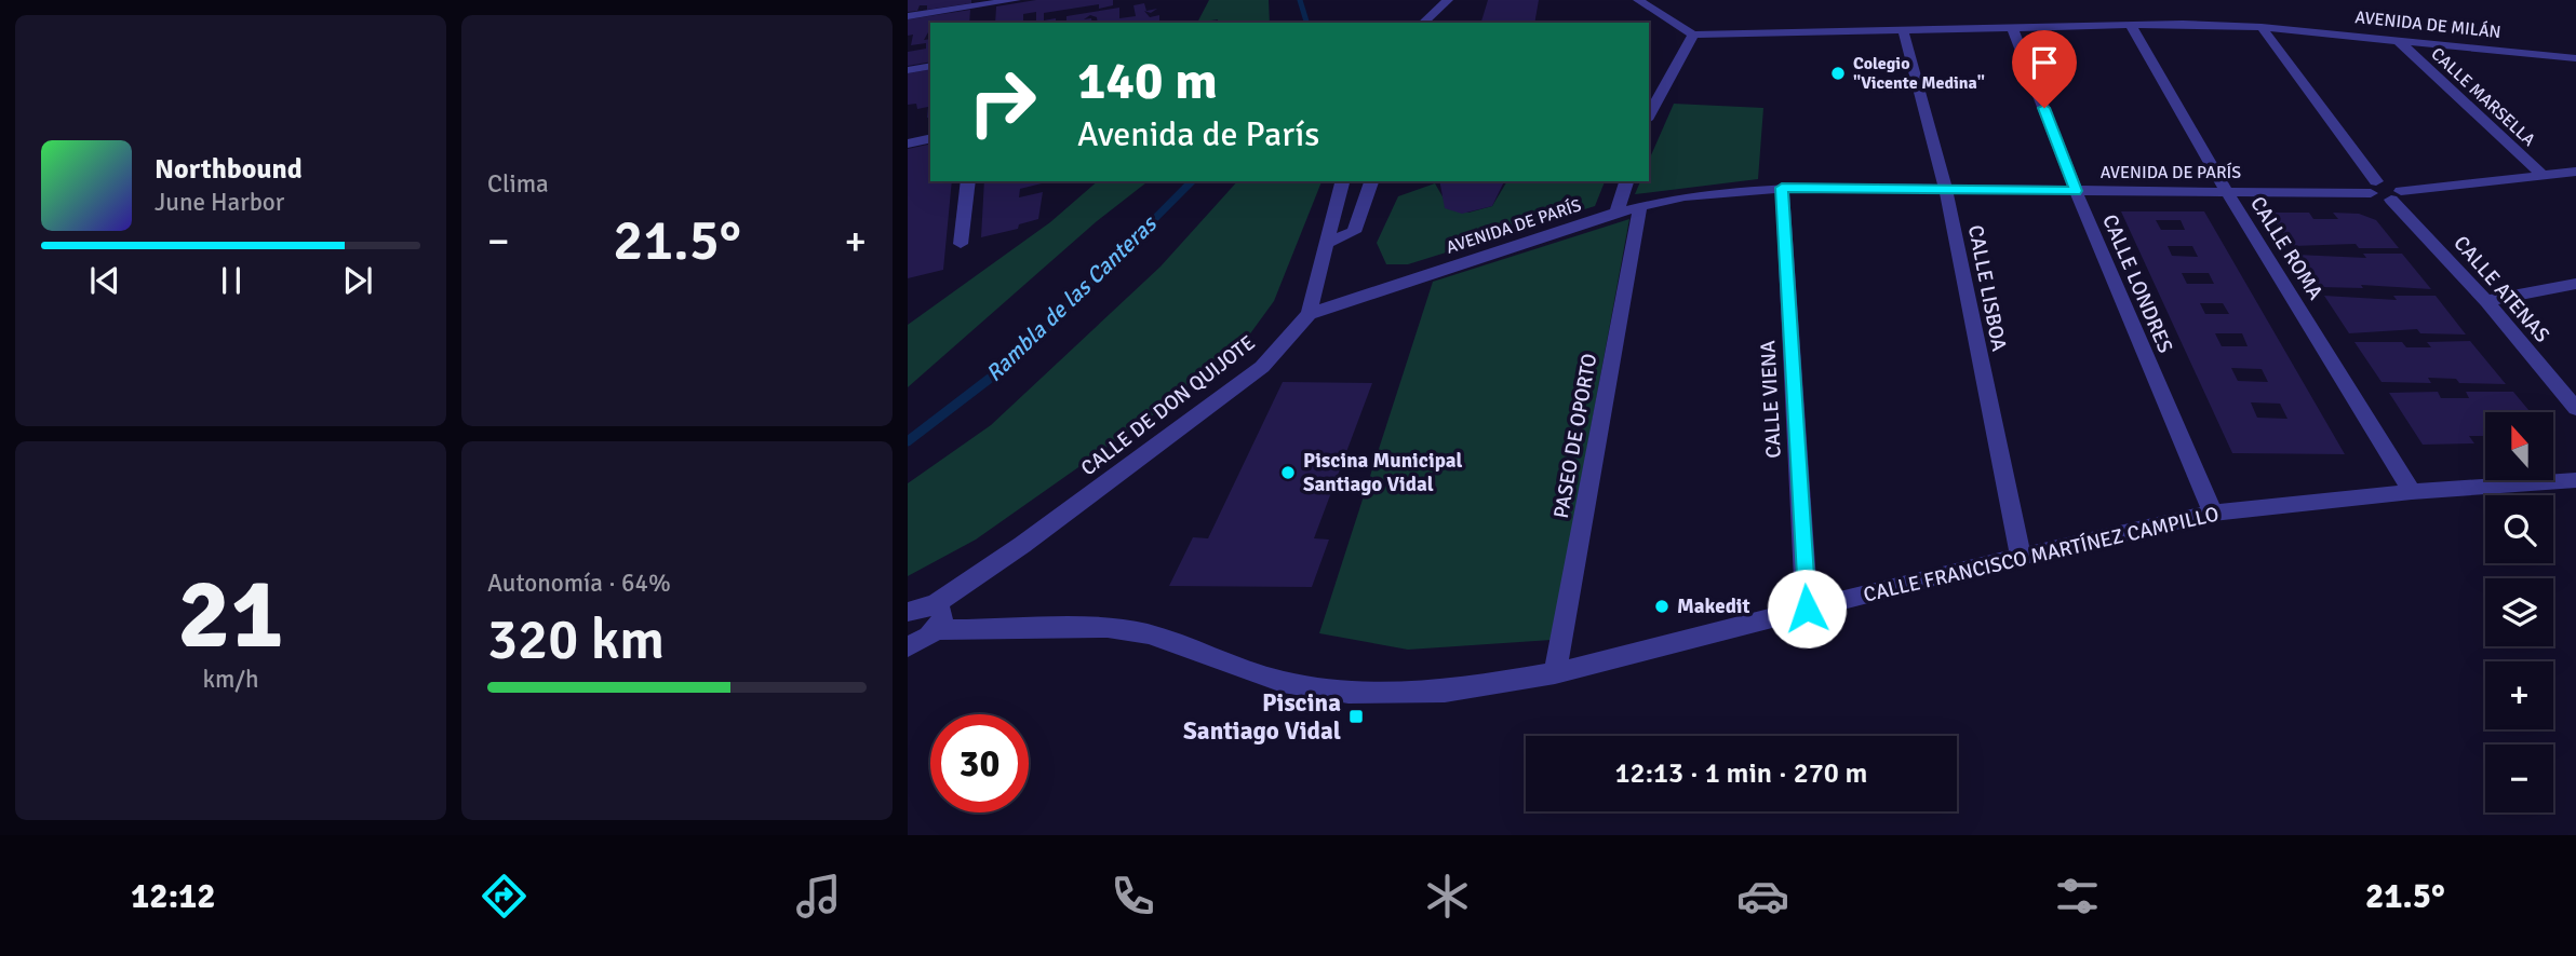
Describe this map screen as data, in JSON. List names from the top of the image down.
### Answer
{
  "streets": {
    "street": [
      "AVENIDA DE MILÁN",
      "CALLE MARSELLA",
      "AVENIDA DE PARÍS",
      "CALLE ROMA",
      "CALLE LONDRES",
      "CALLE LISBOA",
      "CALLE ATENAS",
      "CALLE VIENA",
      "CALLE DE DON QUIJOTE",
      "PASEO DE OPORTO",
      "CALLE FRANCISCO MARTÍNEZ CAMPILLO"
    ]
  },
  "crossings": [
    ["AVENIDA DE MILÁN", "CALLE MARSELLA"],
    ["AVENIDA DE MILÁN", "CALLE ROMA"],
    ["AVENIDA DE MILÁN", "CALLE LONDRES"],
    ["AVENIDA DE MILÁN", "CALLE LISBOA"],
    ["AVENIDA DE PARÍS", "CALLE ROMA"],
    ["AVENIDA DE PARÍS", "CALLE LONDRES"],
    ["AVENIDA DE PARÍS", "CALLE LISBOA"],
    ["AVENIDA DE PARÍS", "CALLE ATENAS"],
    ["AVENIDA DE PARÍS", "CALLE VIENA"],
    ["AVENIDA DE PARÍS", "CALLE DE DON QUIJOTE"],
    ["AVENIDA DE PARÍS", "PASEO DE OPORTO"],
    ["CALLE ROMA", "CALLE FRANCISCO MARTÍNEZ CAMPILLO"],
    ["CALLE LONDRES", "CALLE FRANCISCO MARTÍNEZ CAMPILLO"],
    ["CALLE LISBOA", "CALLE FRANCISCO MARTÍNEZ CAMPILLO"],
    ["CALLE VIENA", "CALLE FRANCISCO MARTÍNEZ CAMPILLO"],
    ["PASEO DE OPORTO", "CALLE FRANCISCO MARTÍNEZ CAMPILLO"]
  ],
  "water": ["Rambla de las Canteras"],
  "places": {
    "other": ["Colegio \"Vicente Medina\"", "Piscina Municipal Santiago Vidal", "Makedit"],
    "transit": ["Piscina Santiago Vidal"]
  },
  "north": "top",
  "page": {
    "tile": [
      "Clima",
      ["21", "km/h"],
      ["Autonomía · 64%", "320 km"]
    ],
    "turn": ["140 m", "Avenida de París"],
    "song": ["Northbound", "June Harbor"],
    "heat": ["−", "21.5°", "+"],
    "map_buttons": ["+", "−"],
    "limit": "30",
    "trip": "12:13 · 1 min · 270 m",
    "tabs": ["12:12", "21.5°"]
  }
}
